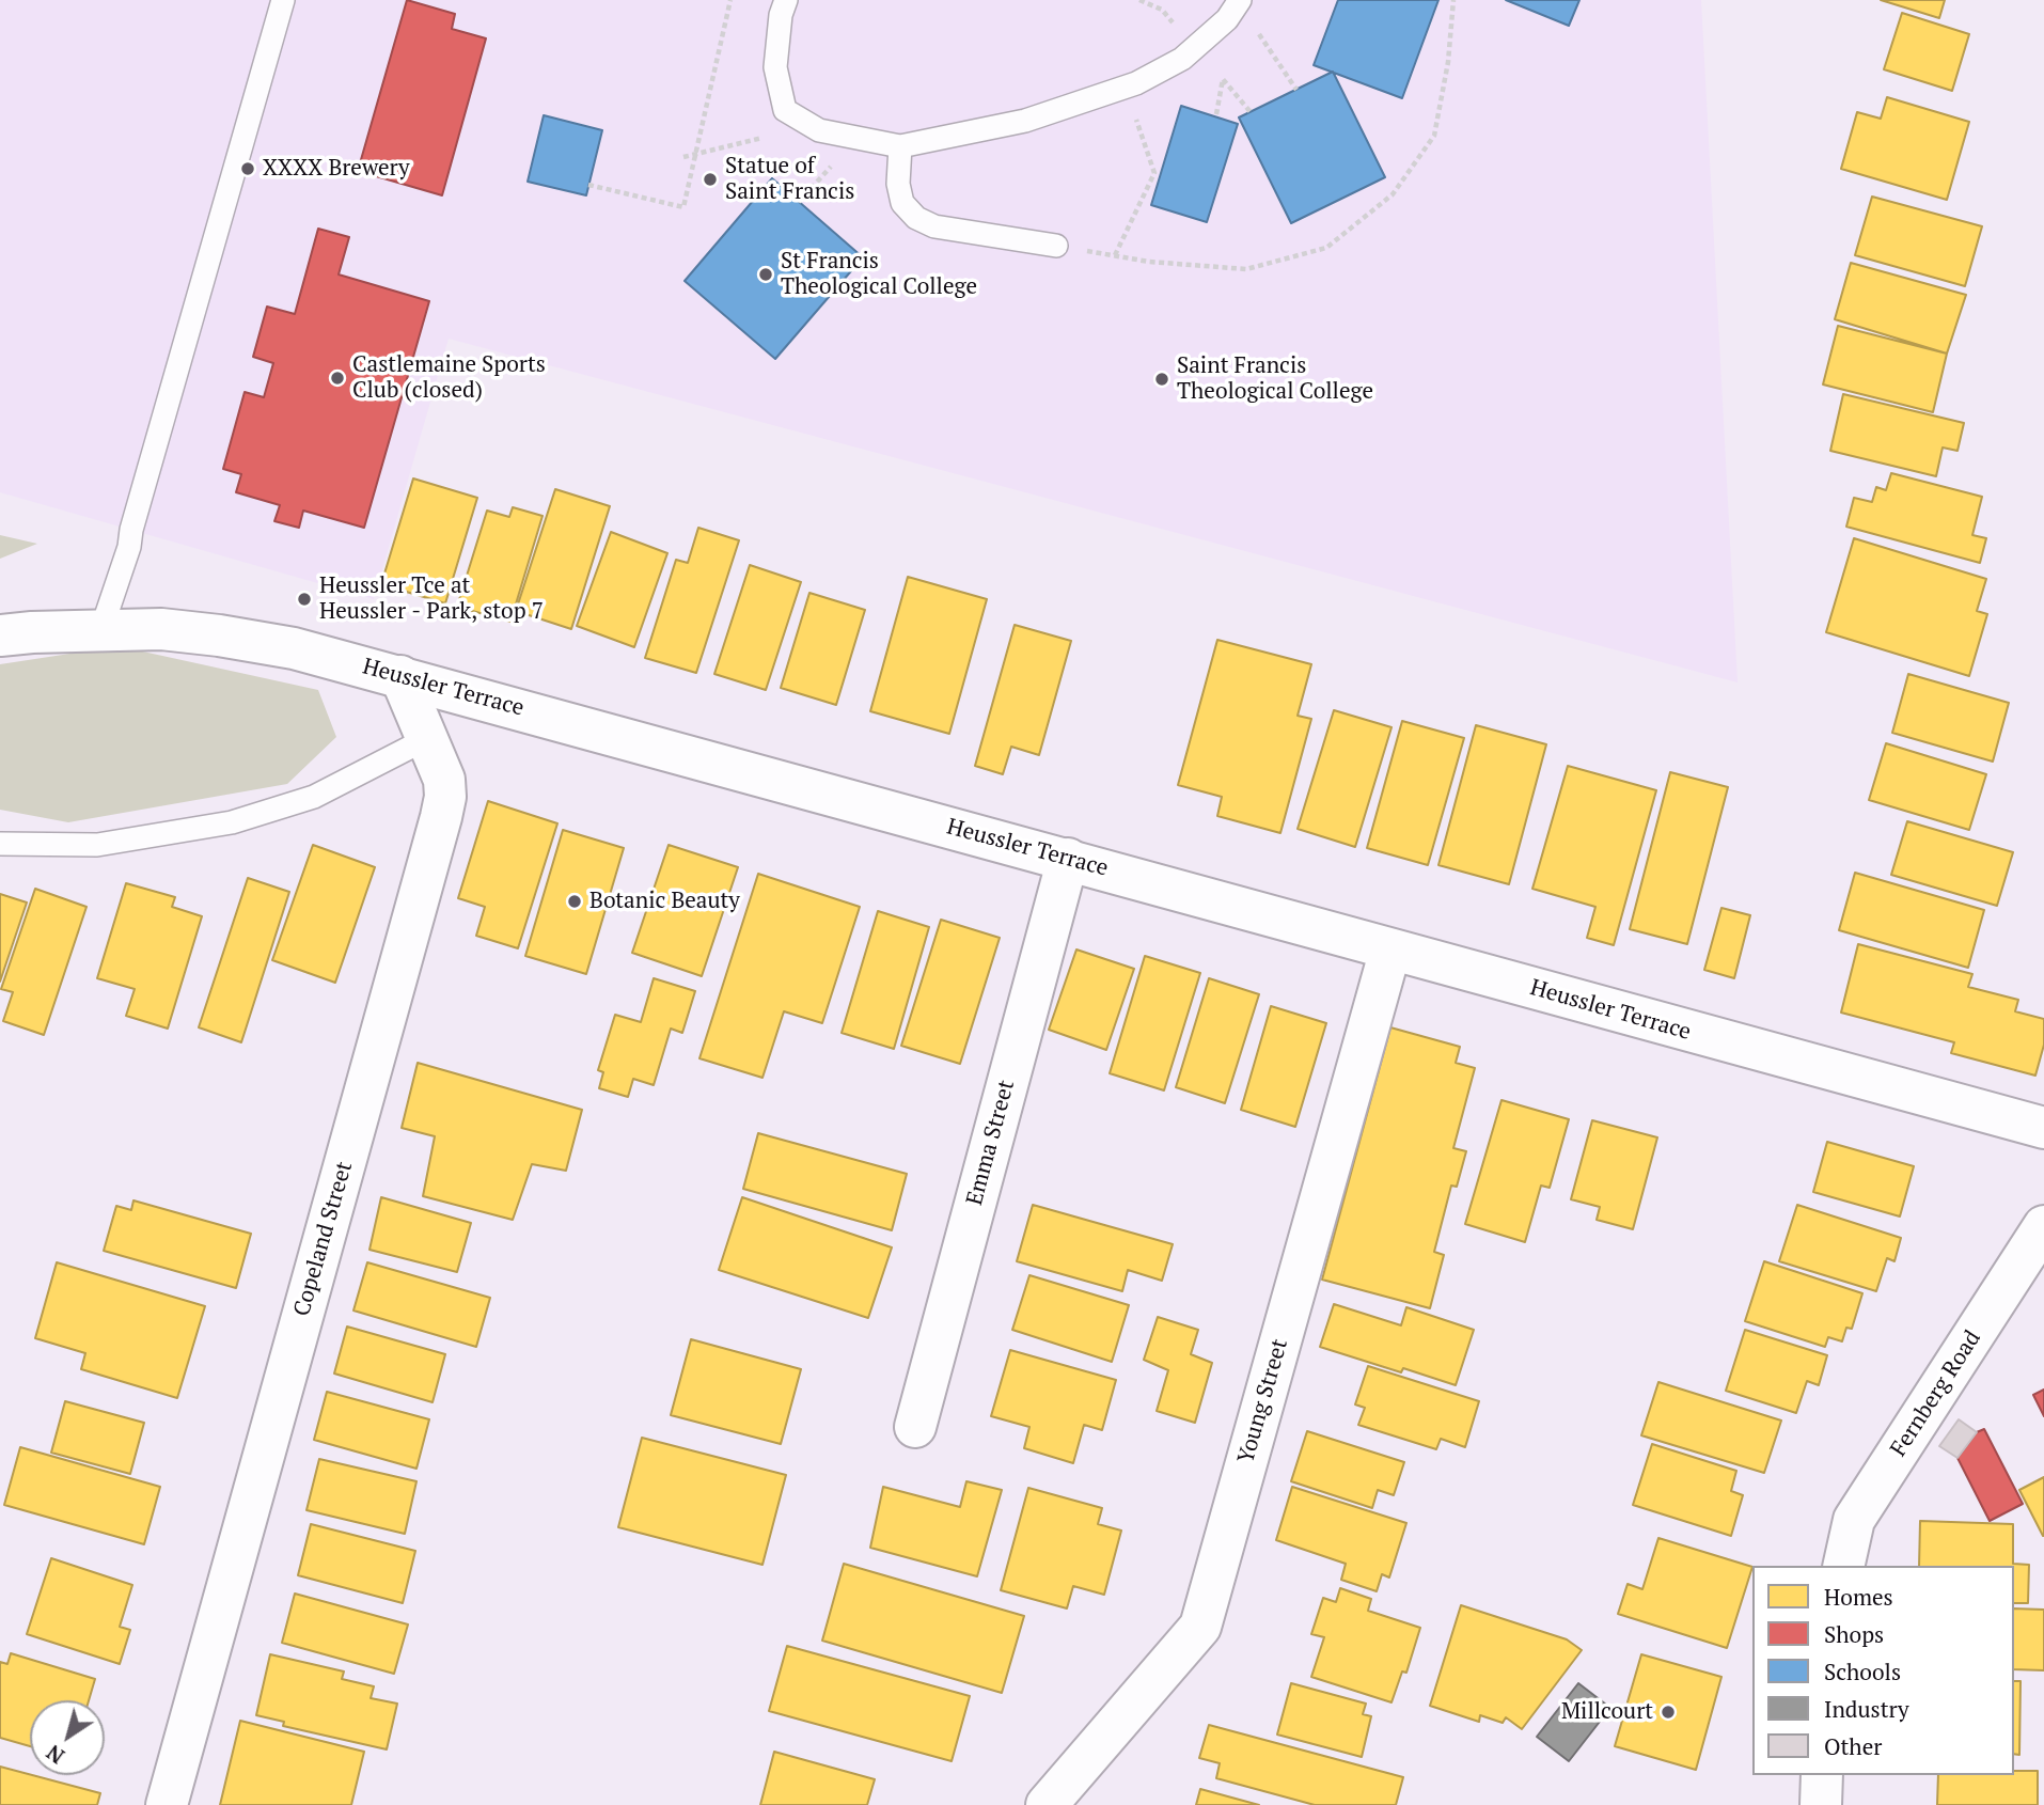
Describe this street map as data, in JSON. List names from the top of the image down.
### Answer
{
  "streets": {
    "street": [
      "Heussler Terrace",
      "Emma Street",
      "Copeland Street",
      "Fernberg Road",
      "Young Street"
    ]
  },
  "crossings": [
    ["Heussler Terrace", "Emma Street"],
    ["Heussler Terrace", "Copeland Street"],
    ["Heussler Terrace", "Young Street"]
  ],
  "places": [
    "XXXX Brewery",
    "Statue of Saint Francis",
    "St Francis Theological College",
    "Castlemaine Sports Club (closed)",
    "Saint Francis Theological College",
    "Heussler Tce at Heussler - Park, stop 7",
    "Botanic Beauty",
    "Millcourt"
  ],
  "legend": [
    "Homes",
    "Shops",
    "Schools",
    "Industry",
    "Other"
  ],
  "north": "bottom left"
}
